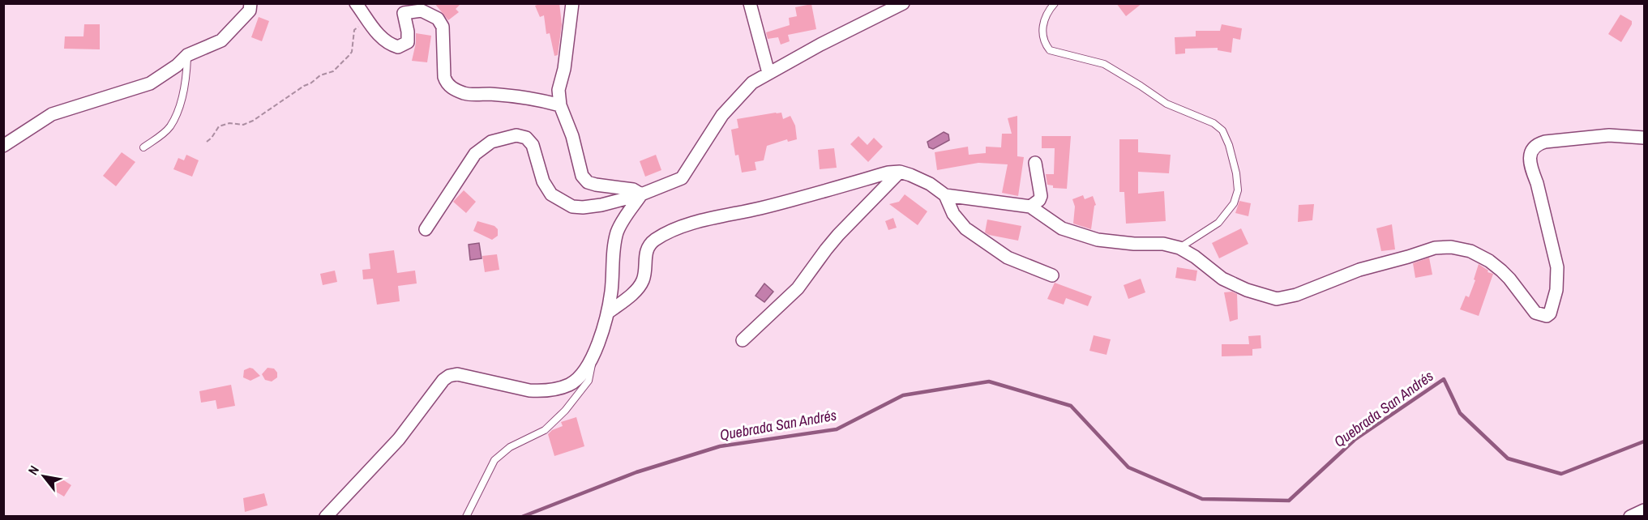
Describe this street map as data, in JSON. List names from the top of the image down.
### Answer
{
  "water": ["Quebrada San Andrés"],
  "north": "top left"
}
